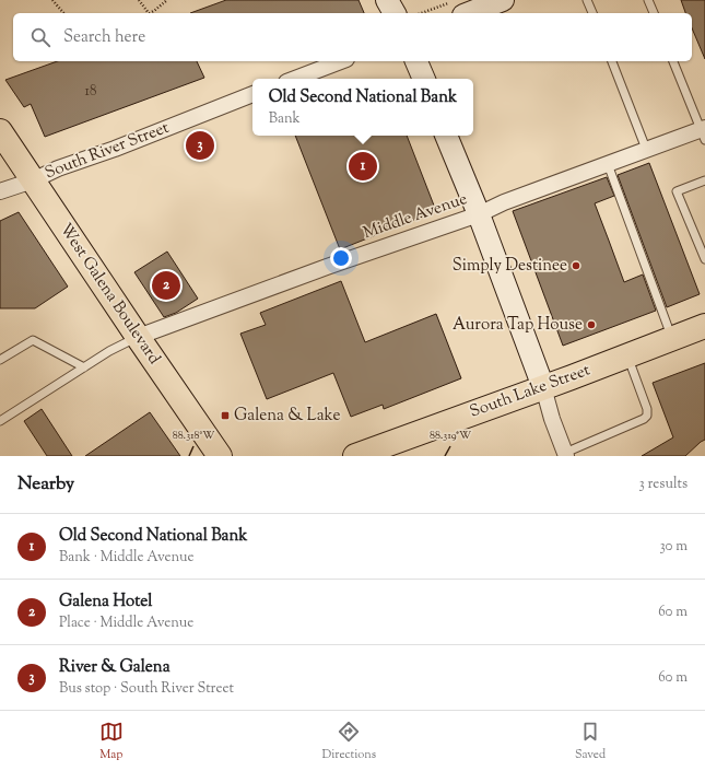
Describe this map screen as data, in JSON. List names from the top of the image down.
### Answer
{
  "streets": {
    "main road": ["West Galena Boulevard", "South Lake Street"],
    "street": ["South River Street", "Middle Avenue"]
  },
  "crossings": [
    ["South River Street", "West Galena Boulevard"],
    ["Middle Avenue", "West Galena Boulevard"]
  ],
  "places": {
    "other": ["Simply Destinee", "Aurora Tap House"],
    "transit": ["Galena & Lake"]
  },
  "house_numbers": ["18"],
  "page": {
    "search": "Search here",
    "popup": ["Old Second National Bank", "Bank"],
    "pins": ["3", "1", "2"],
    "heading": ["Nearby", "3 results"],
    "list": [
      {
        "mark": "1",
        "name": "Old Second National Bank",
        "note": "Bank · Middle Avenue",
        "value": "30 m"
      },
      {
        "mark": "2",
        "name": "Galena Hotel",
        "note": "Place · Middle Avenue",
        "value": "60 m"
      },
      {
        "mark": "3",
        "name": "River & Galena",
        "note": "Bus stop · South River Street",
        "value": "60 m"
      }
    ],
    "nav": ["Map", "Directions", "Saved"]
  },
  "coordinates": ["88.318°W", "88.319°W"]
}
